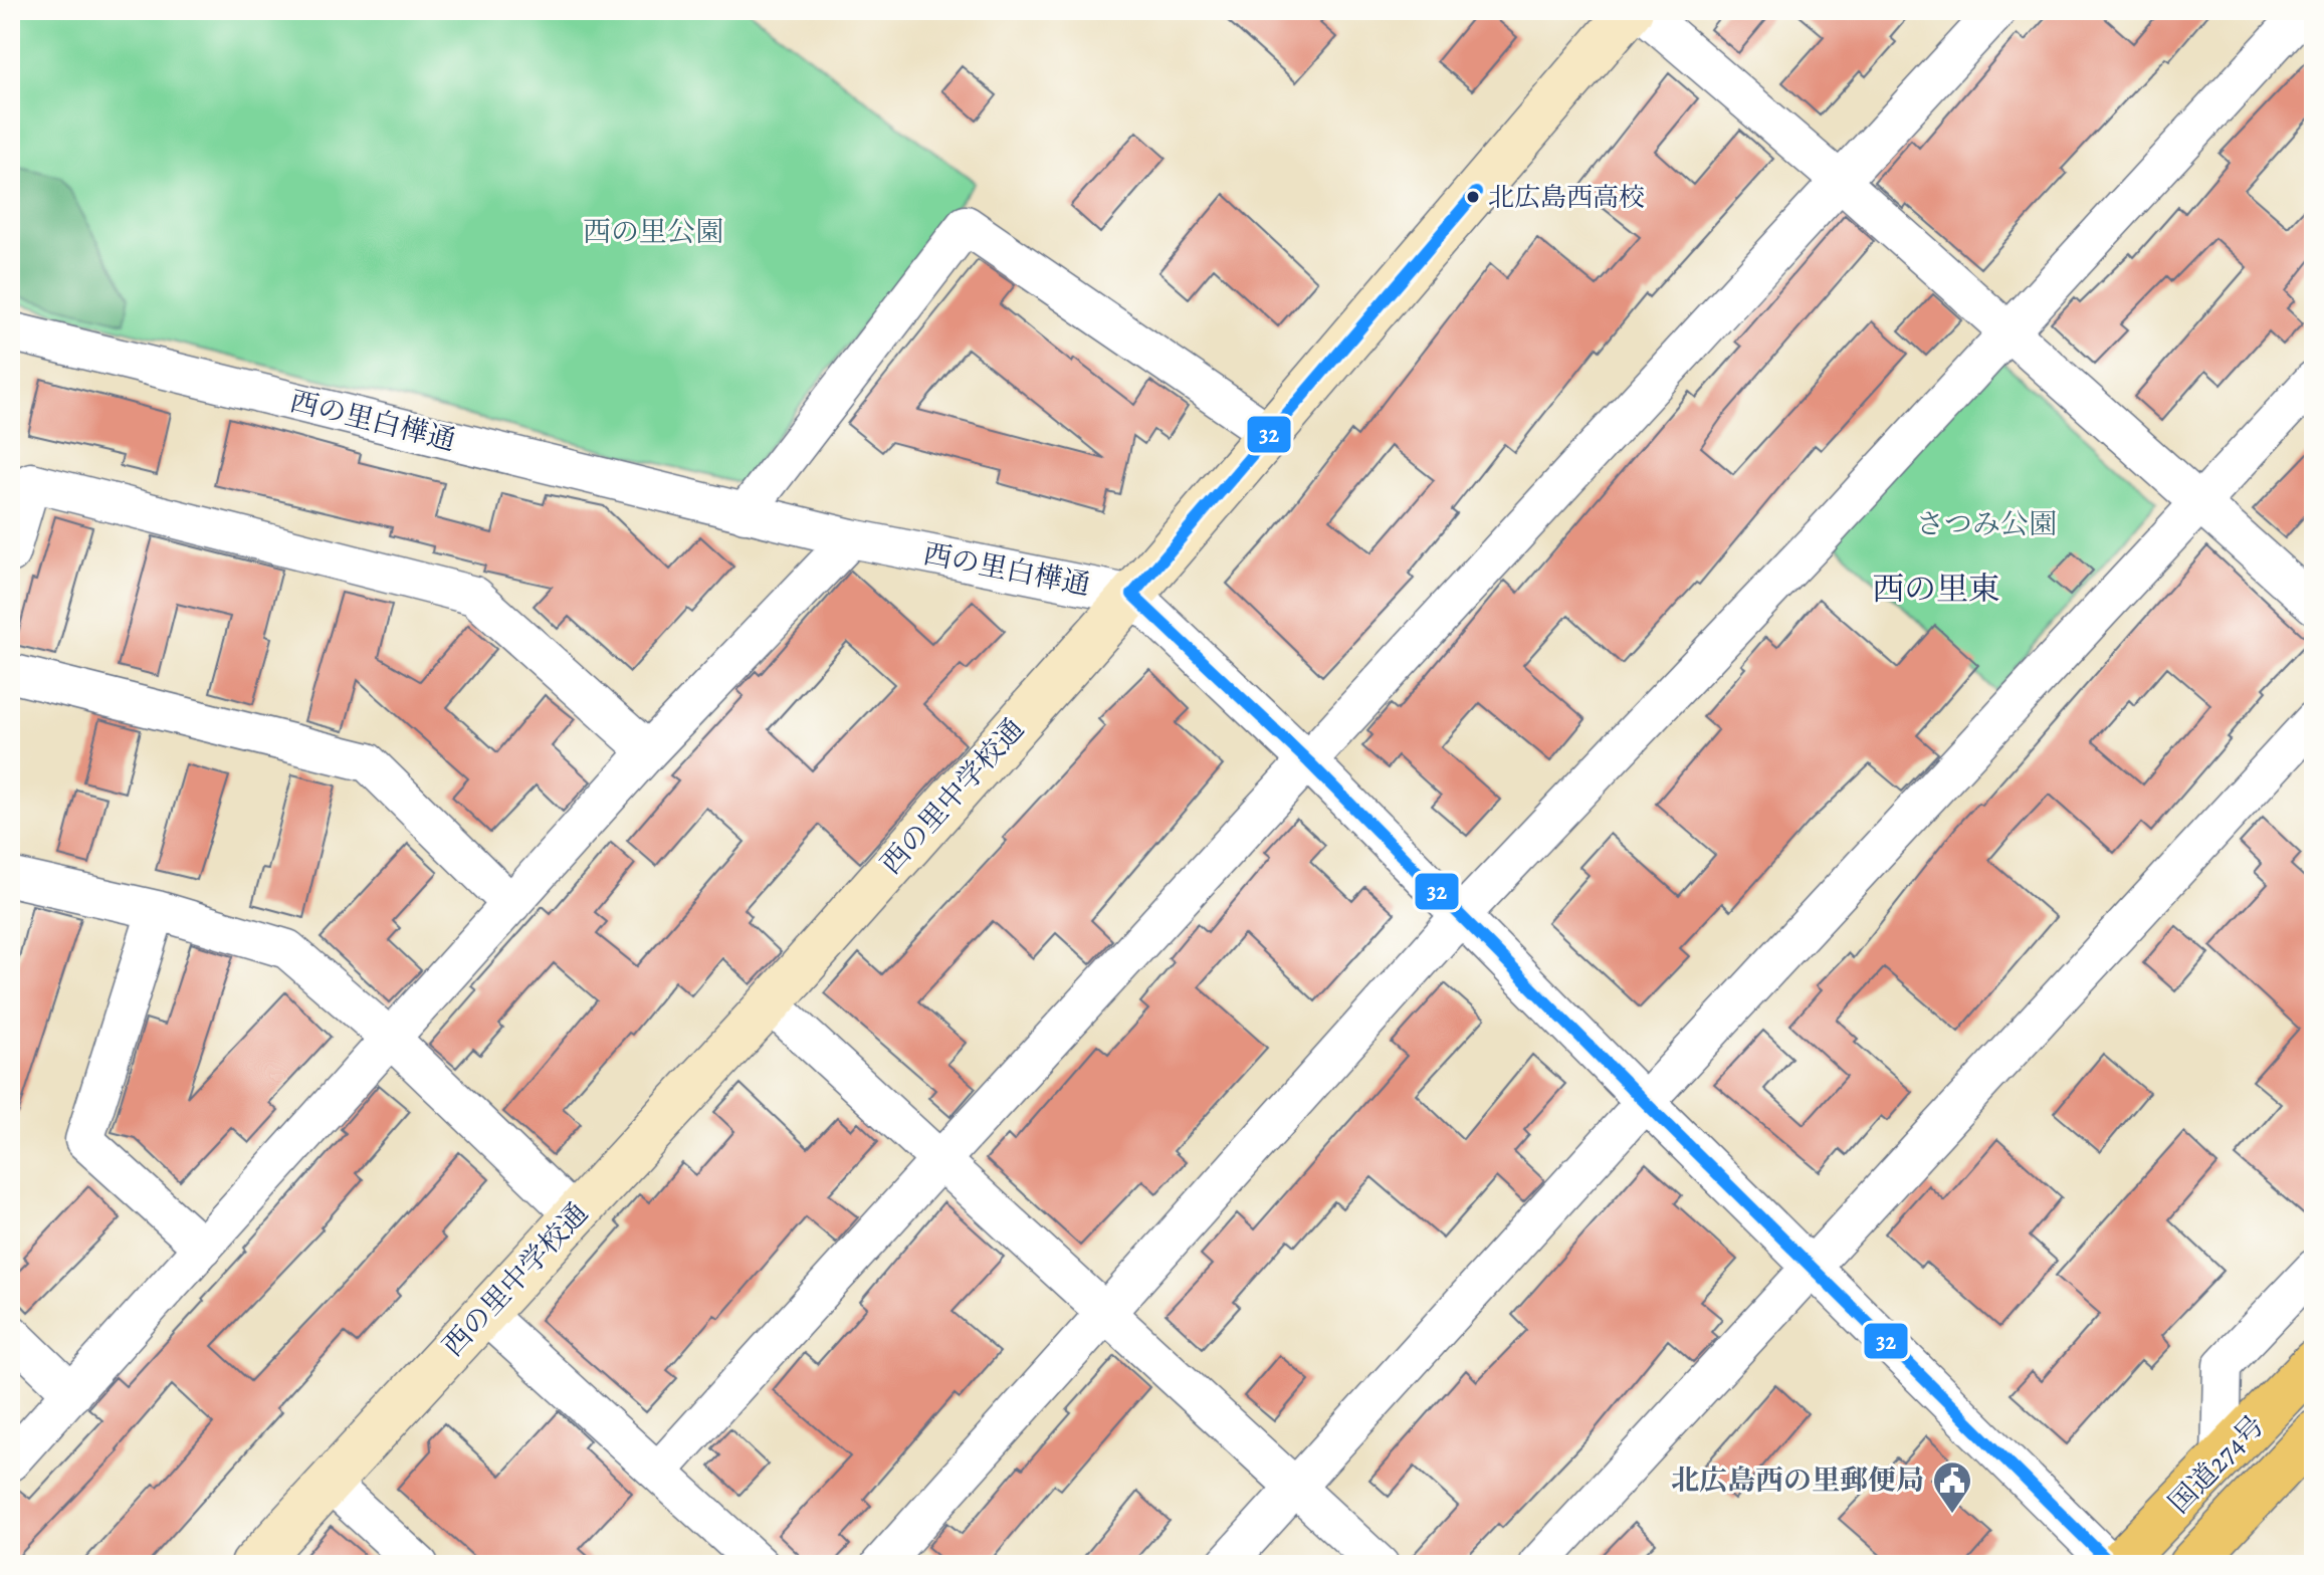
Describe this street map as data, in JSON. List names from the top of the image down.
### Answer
{
  "streets": {
    "highway": ["国道274号"],
    "street": ["西の里白樺通", "西の里中学校通"]
  },
  "crossings": [
    ["西の里白樺通", "西の里中学校通"]
  ],
  "districts": ["西の里東"],
  "parks": ["西の里公園", "さつみ公園"],
  "places": {
    "other": ["北広島西高校"],
    "public building": ["北広島西の里郵便局"]
  },
  "lines": ["transit line 32"]
}
